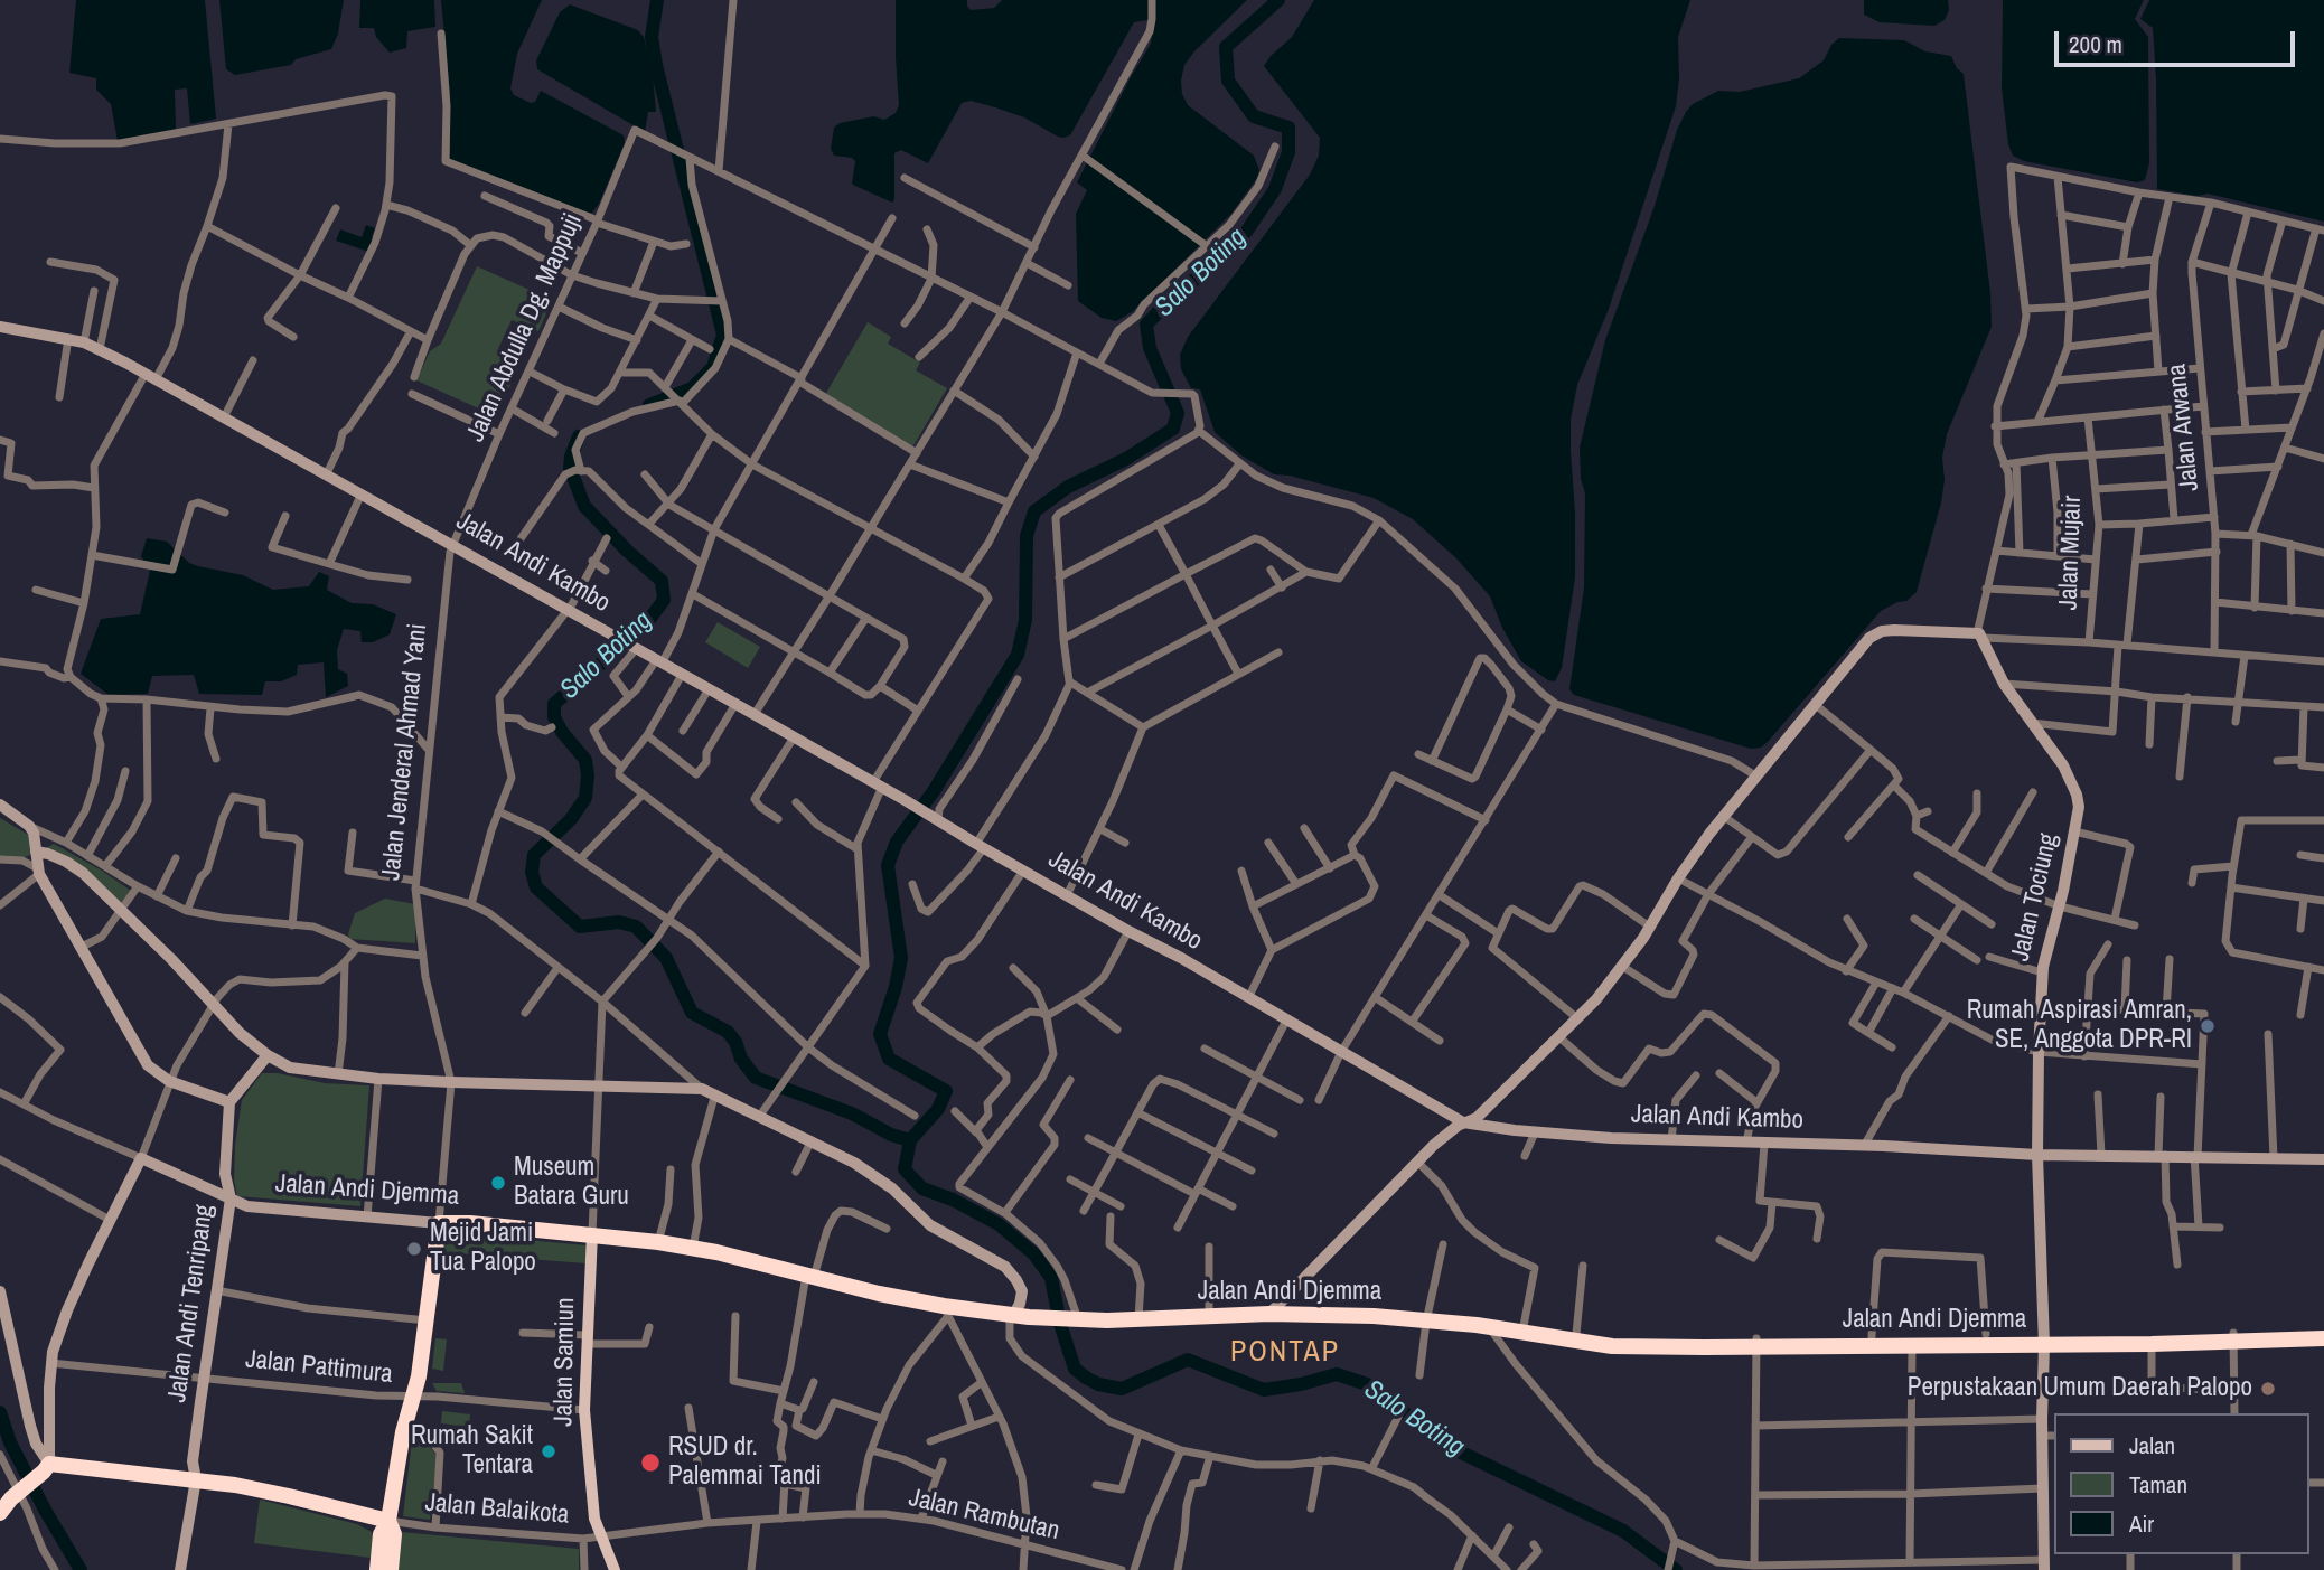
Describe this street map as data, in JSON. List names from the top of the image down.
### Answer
{
  "streets": {
    "highway": ["Jalan Jenderal Ahmad Yani", "Jalan Andi Djemma"],
    "main road": ["Jalan Samiun"],
    "street": [
      "Jalan Abdulla Dg. Mappuji",
      "Jalan Arwana",
      "Jalan Mujair",
      "Jalan Andi Kambo",
      "Jalan Tociung",
      "Jalan Andi Tenripang",
      "Jalan Pattimura",
      "Jalan Balaikota",
      "Jalan Rambutan"
    ]
  },
  "crossings": [
    ["Jalan Abdulla Dg. Mappuji", "Jalan Andi Kambo"],
    ["Jalan Abdulla Dg. Mappuji", "Jalan Jenderal Ahmad Yani"],
    ["Jalan Andi Kambo", "Jalan Jenderal Ahmad Yani"],
    ["Jalan Andi Kambo", "Jalan Tociung"],
    ["Jalan Jenderal Ahmad Yani", "Jalan Andi Djemma"],
    ["Jalan Jenderal Ahmad Yani", "Jalan Pattimura"],
    ["Jalan Jenderal Ahmad Yani", "Jalan Balaikota"],
    ["Jalan Tociung", "Jalan Andi Djemma"],
    ["Jalan Andi Djemma", "Jalan Andi Tenripang"],
    ["Jalan Andi Djemma", "Jalan Samiun"],
    ["Jalan Andi Tenripang", "Jalan Pattimura"],
    ["Jalan Samiun", "Jalan Pattimura"],
    ["Jalan Samiun", "Jalan Balaikota"],
    ["Jalan Samiun", "Jalan Rambutan"],
    ["Jalan Balaikota", "Jalan Rambutan"]
  ],
  "districts": ["PONTAP"],
  "water": ["Salo Boting"],
  "places": [
    "Rumah Aspirasi Amran, SE, Anggota DPR-RI",
    "Museum Batara Guru",
    "Mejid Jami Tua Palopo",
    "Perpustakaan Umum Daerah Palopo",
    "Rumah Sakit Tentara",
    "RSUD dr. Palemmai Tandi"
  ],
  "legend": ["Jalan", "Taman", "Air"],
  "scale_bar": "200 m"
}
